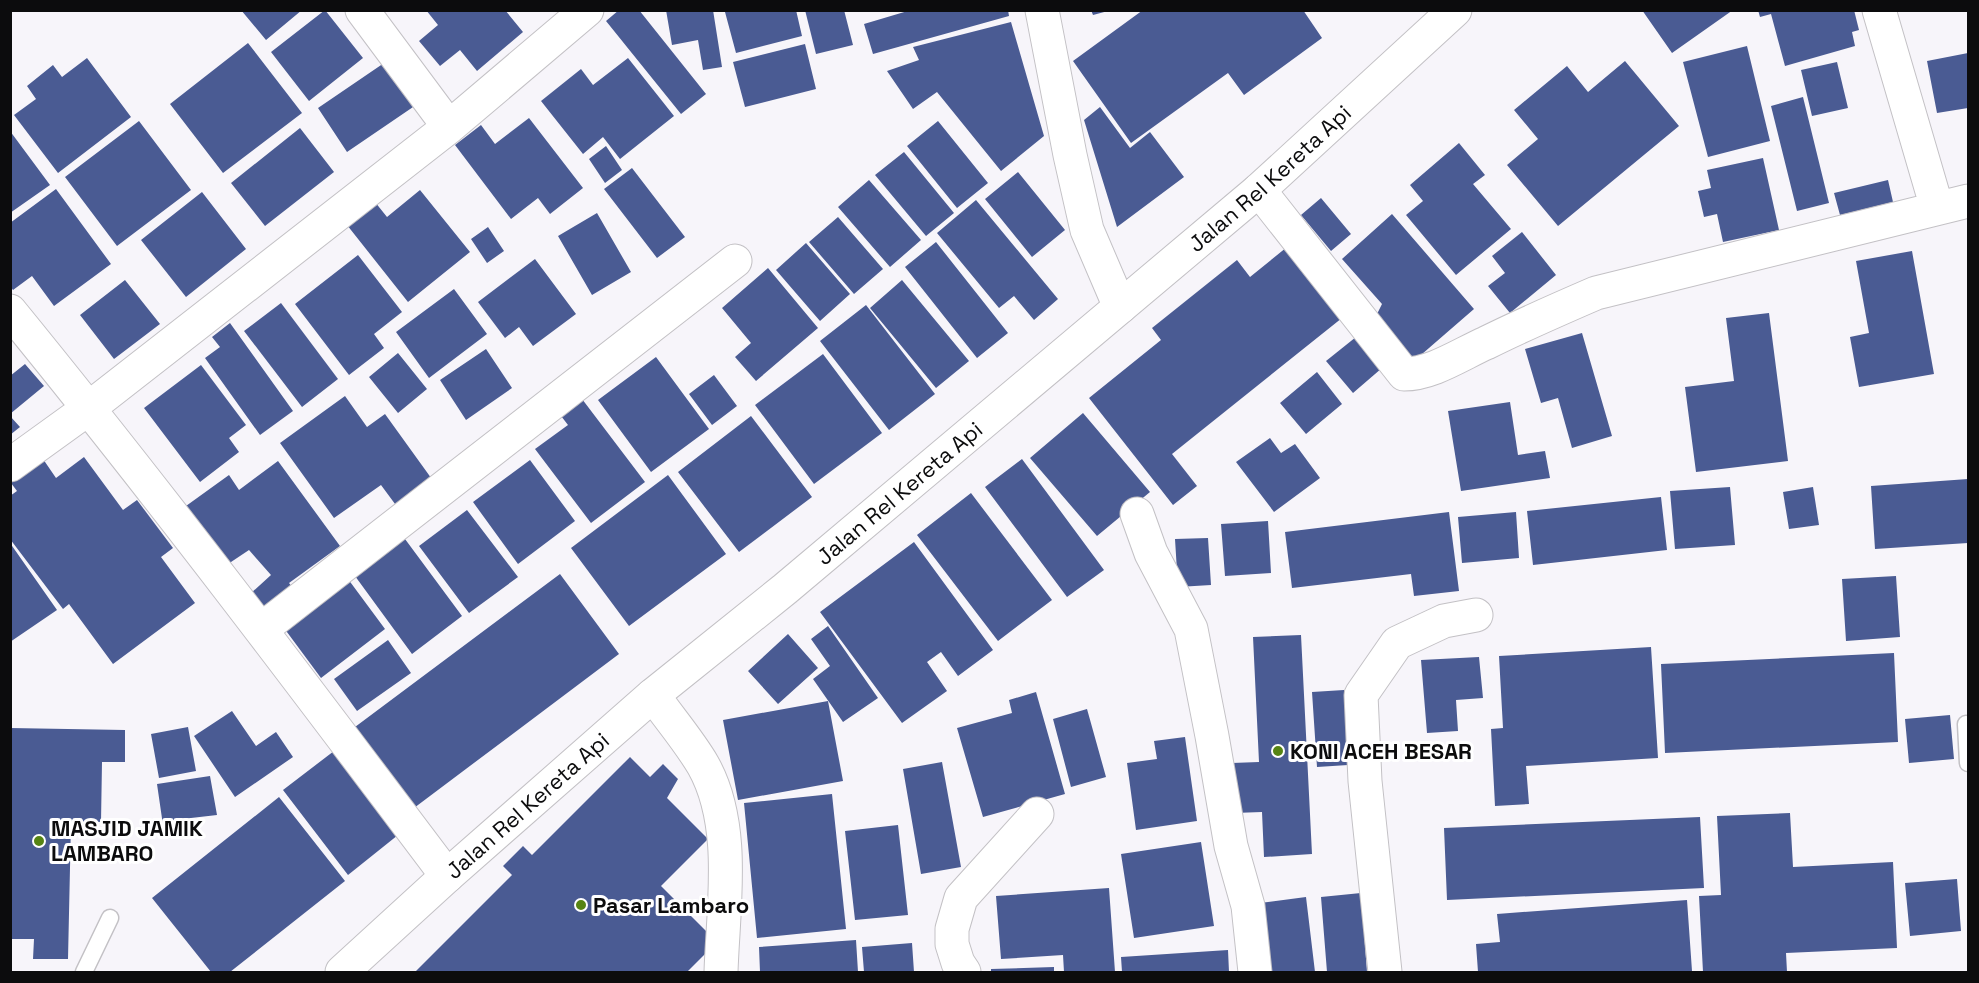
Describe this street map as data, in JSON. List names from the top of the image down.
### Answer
{
  "streets": {
    "street": ["Jalan Rel Kereta Api"]
  },
  "places": ["KONI ACEH BESAR", "MASJID JAMIK LAMBARO", "Pasar Lambaro"]
}
